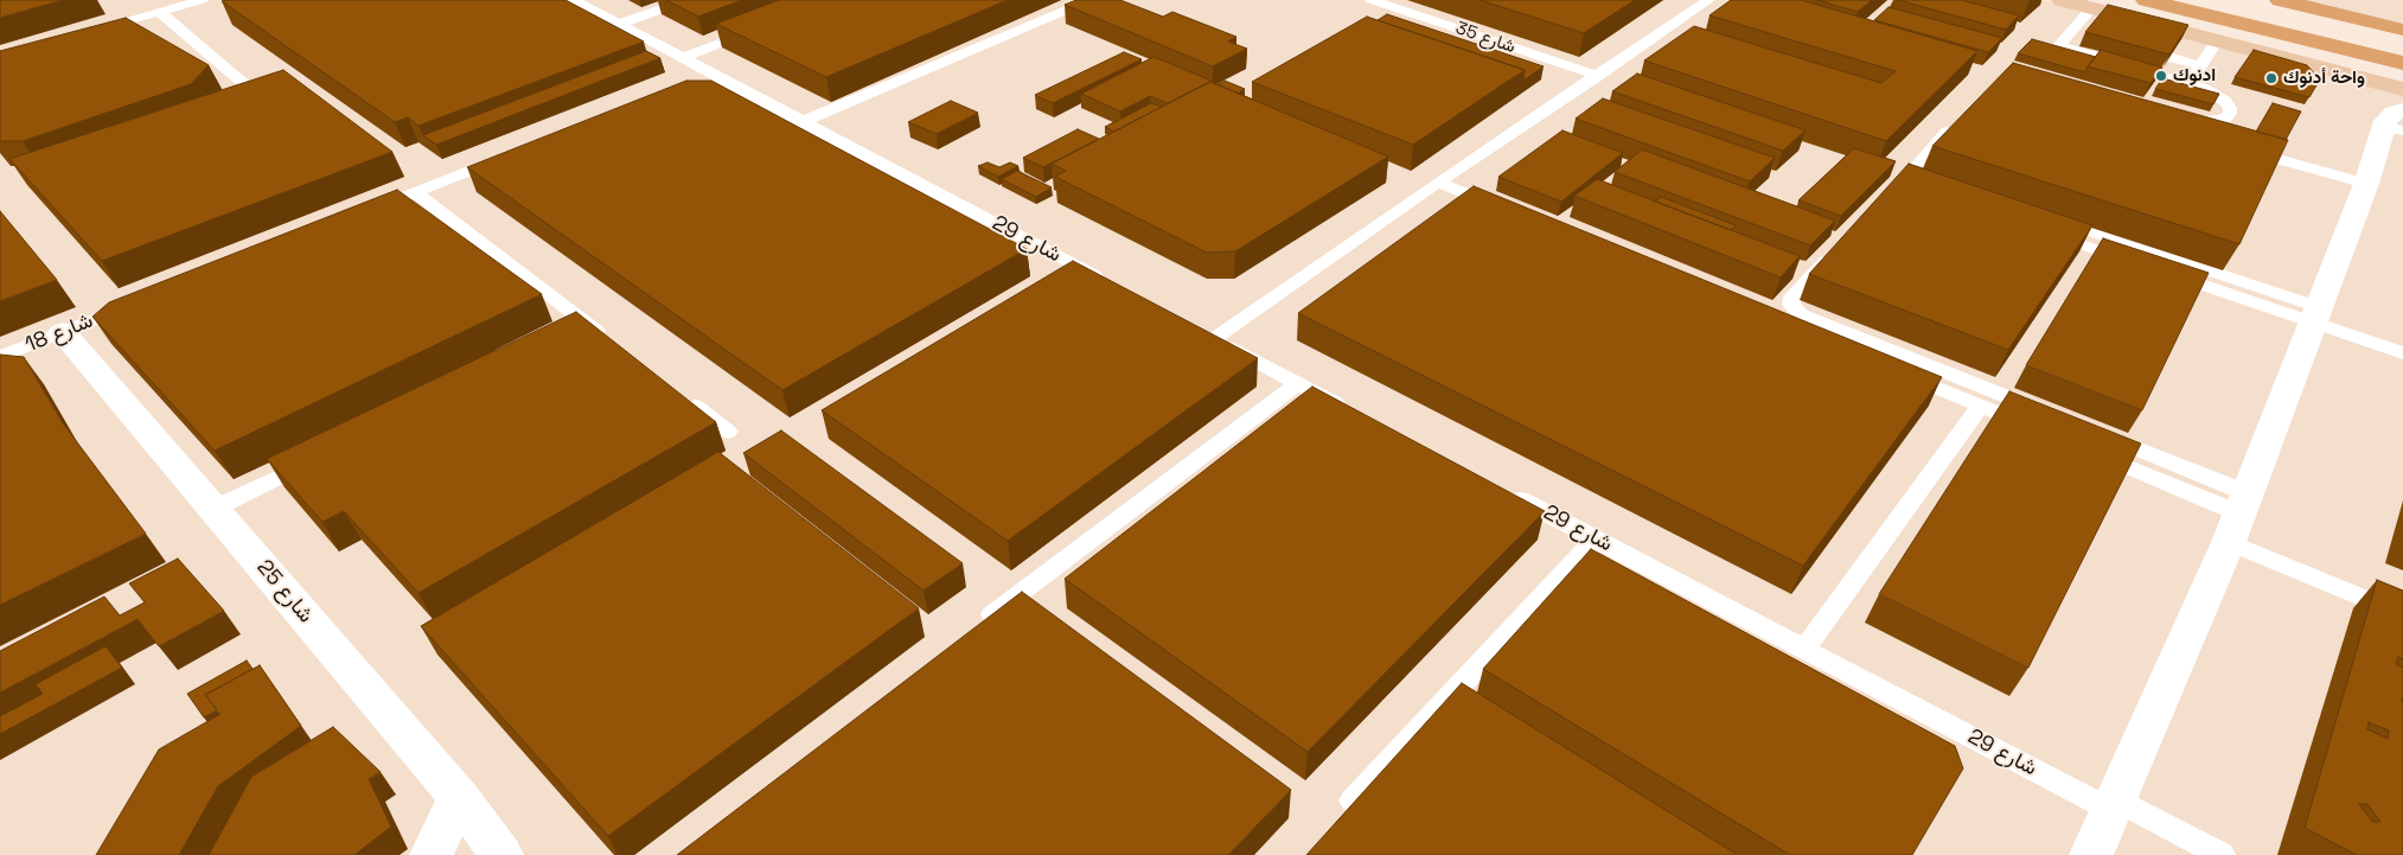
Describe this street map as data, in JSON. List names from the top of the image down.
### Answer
{
  "streets": {
    "street": ["شارع 25"],
    "lane": ["شارع 35", "شارع 29", "شارع 18"]
  },
  "crossings": [
    ["شارع 18", "شارع 25"]
  ],
  "places": ["ادنوك", "واحة أدنوك"]
}
